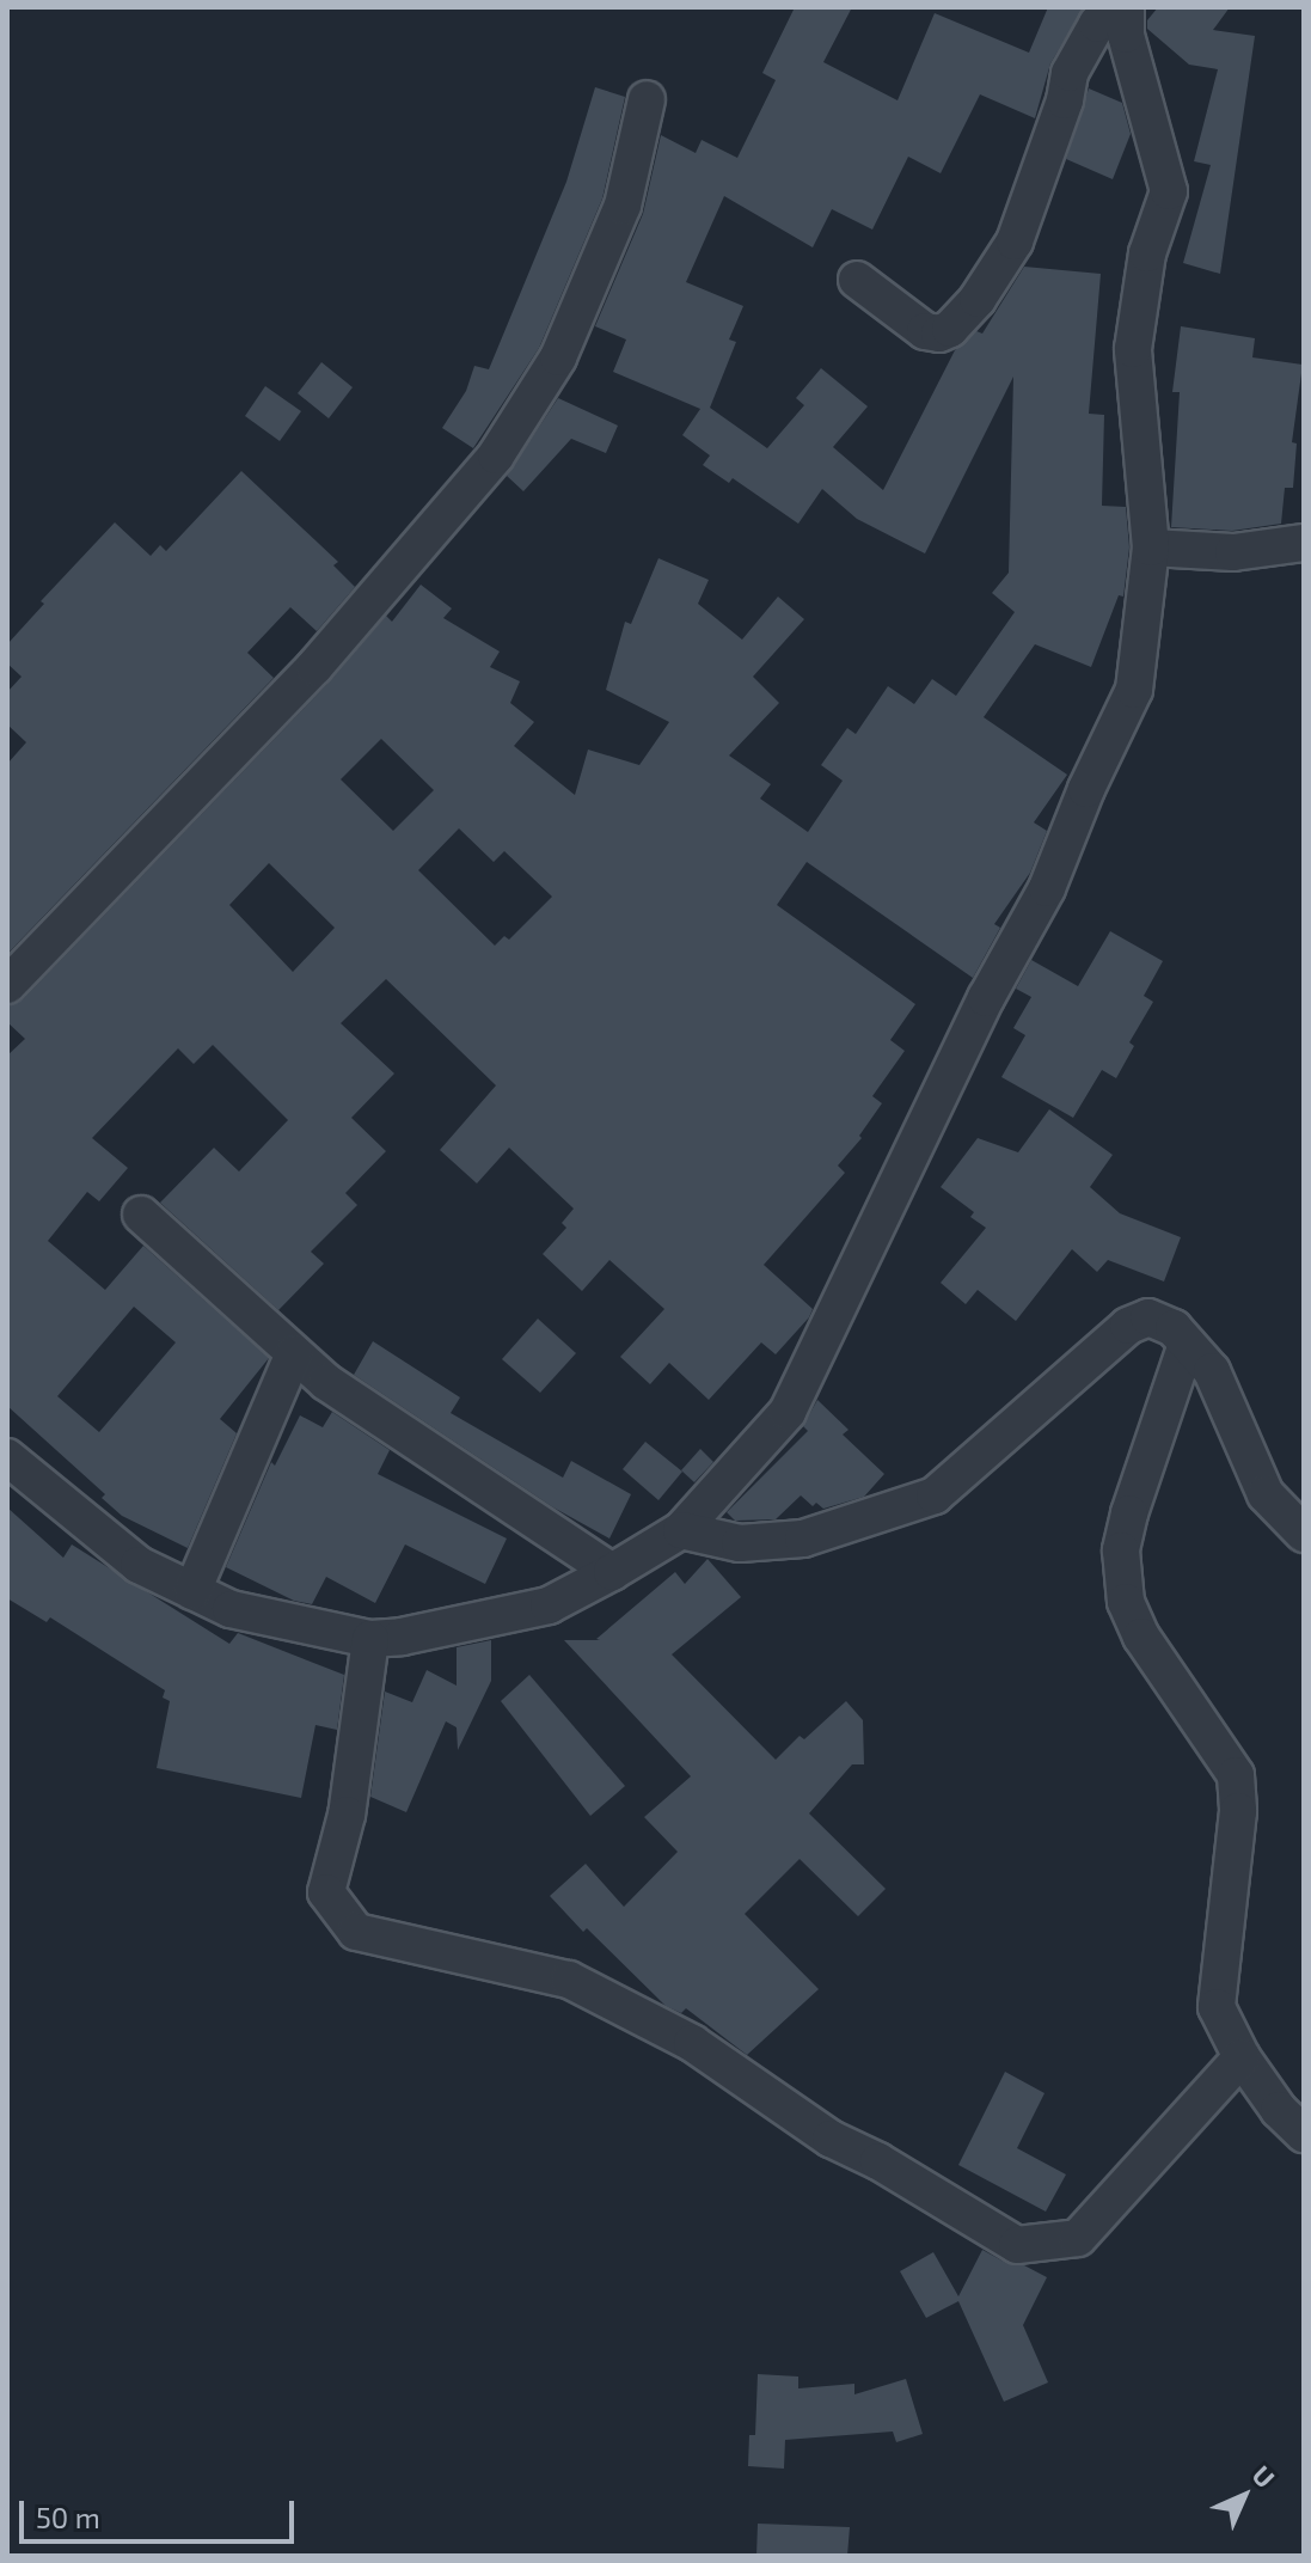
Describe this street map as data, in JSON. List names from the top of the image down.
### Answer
{
  "scale_bar": "50 m",
  "north": "top right"
}
